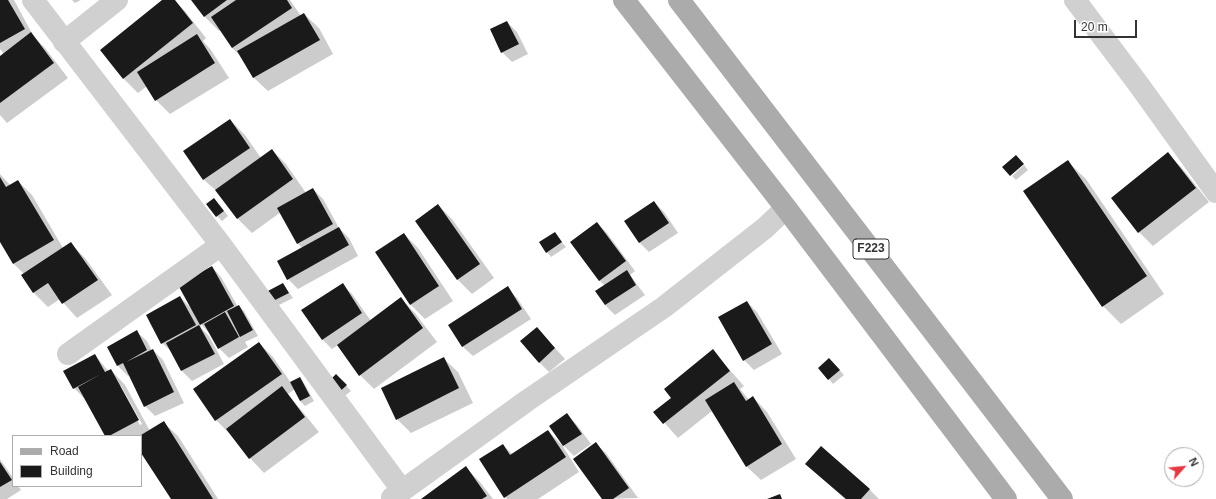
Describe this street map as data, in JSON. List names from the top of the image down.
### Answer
{
  "streets": {
    "main road": ["F223"]
  },
  "legend": ["Road", "Building"],
  "scale_bar": "20 m",
  "north": "top right"
}
